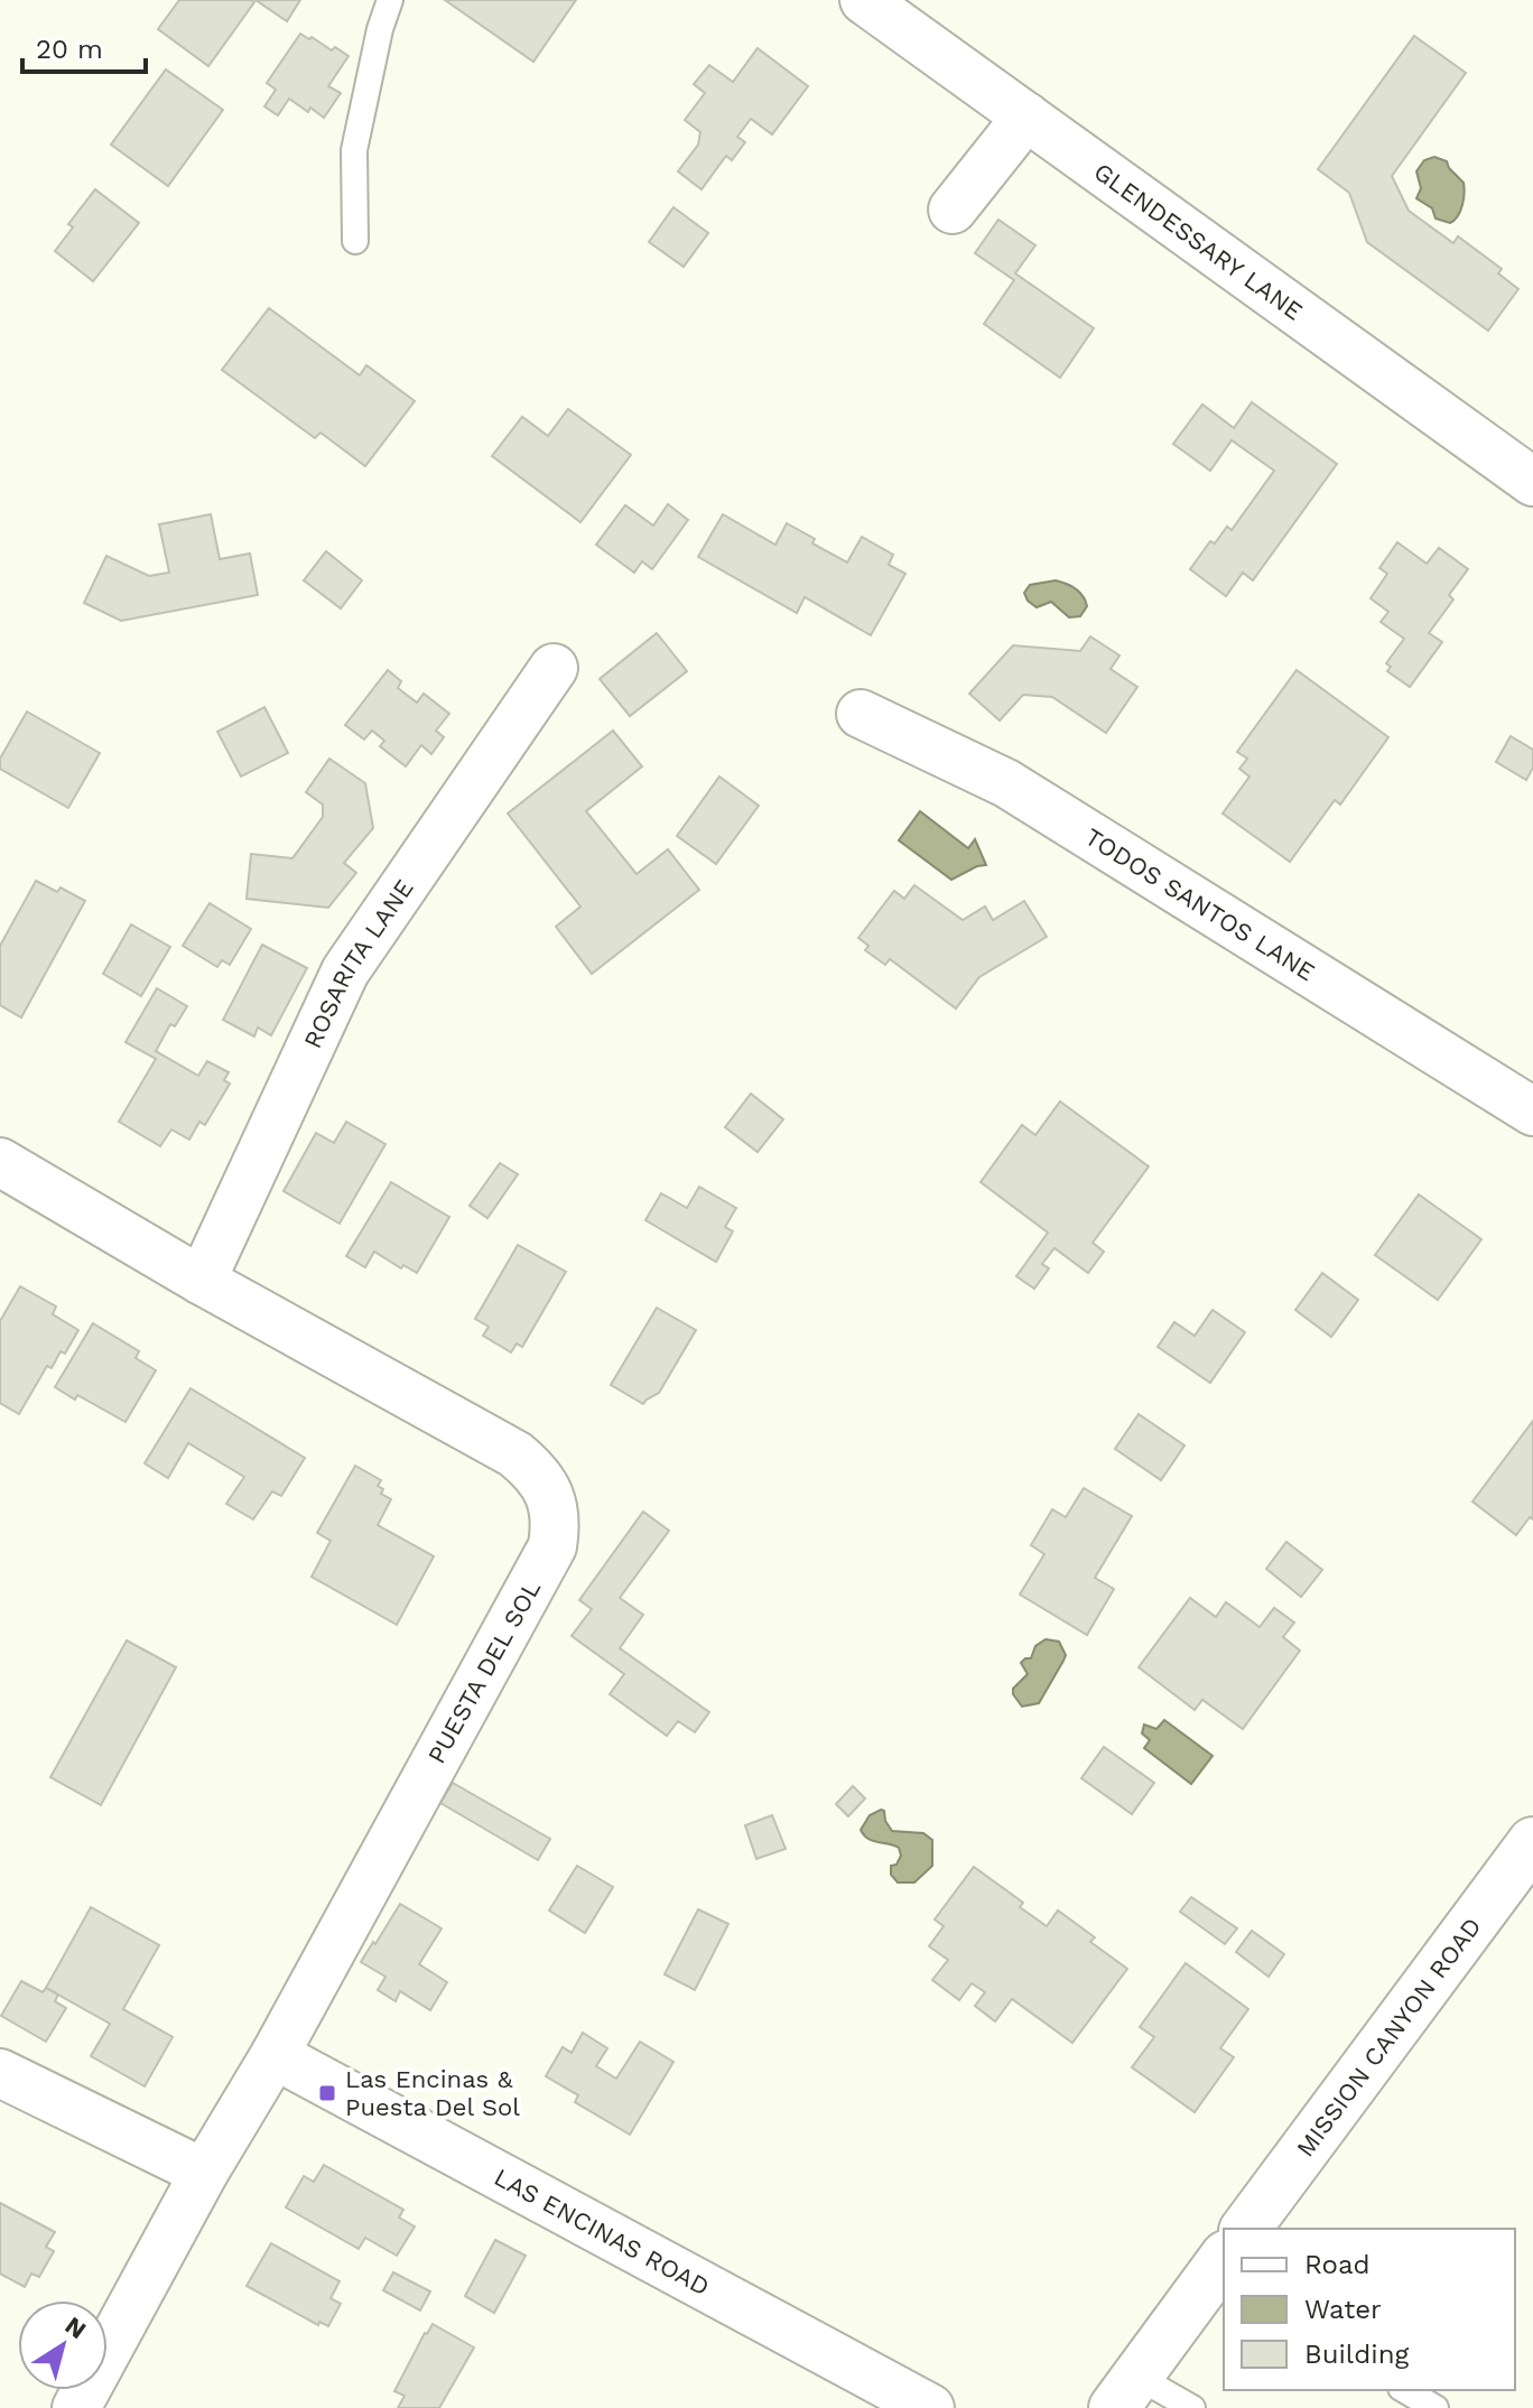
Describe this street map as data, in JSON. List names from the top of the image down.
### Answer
{
  "streets": {
    "street": [
      "GLENDESSARY LANE",
      "TODOS SANTOS LANE",
      "ROSARITA LANE",
      "PUESTA DEL SOL",
      "MISSION CANYON ROAD",
      "LAS ENCINAS ROAD"
    ]
  },
  "crossings": [
    ["ROSARITA LANE", "PUESTA DEL SOL"],
    ["PUESTA DEL SOL", "LAS ENCINAS ROAD"]
  ],
  "places": {
    "transit": ["Las Encinas & Puesta Del Sol"]
  },
  "legend": ["Road", "Water", "Building"],
  "scale_bar": "20 m",
  "north": "top right"
}
